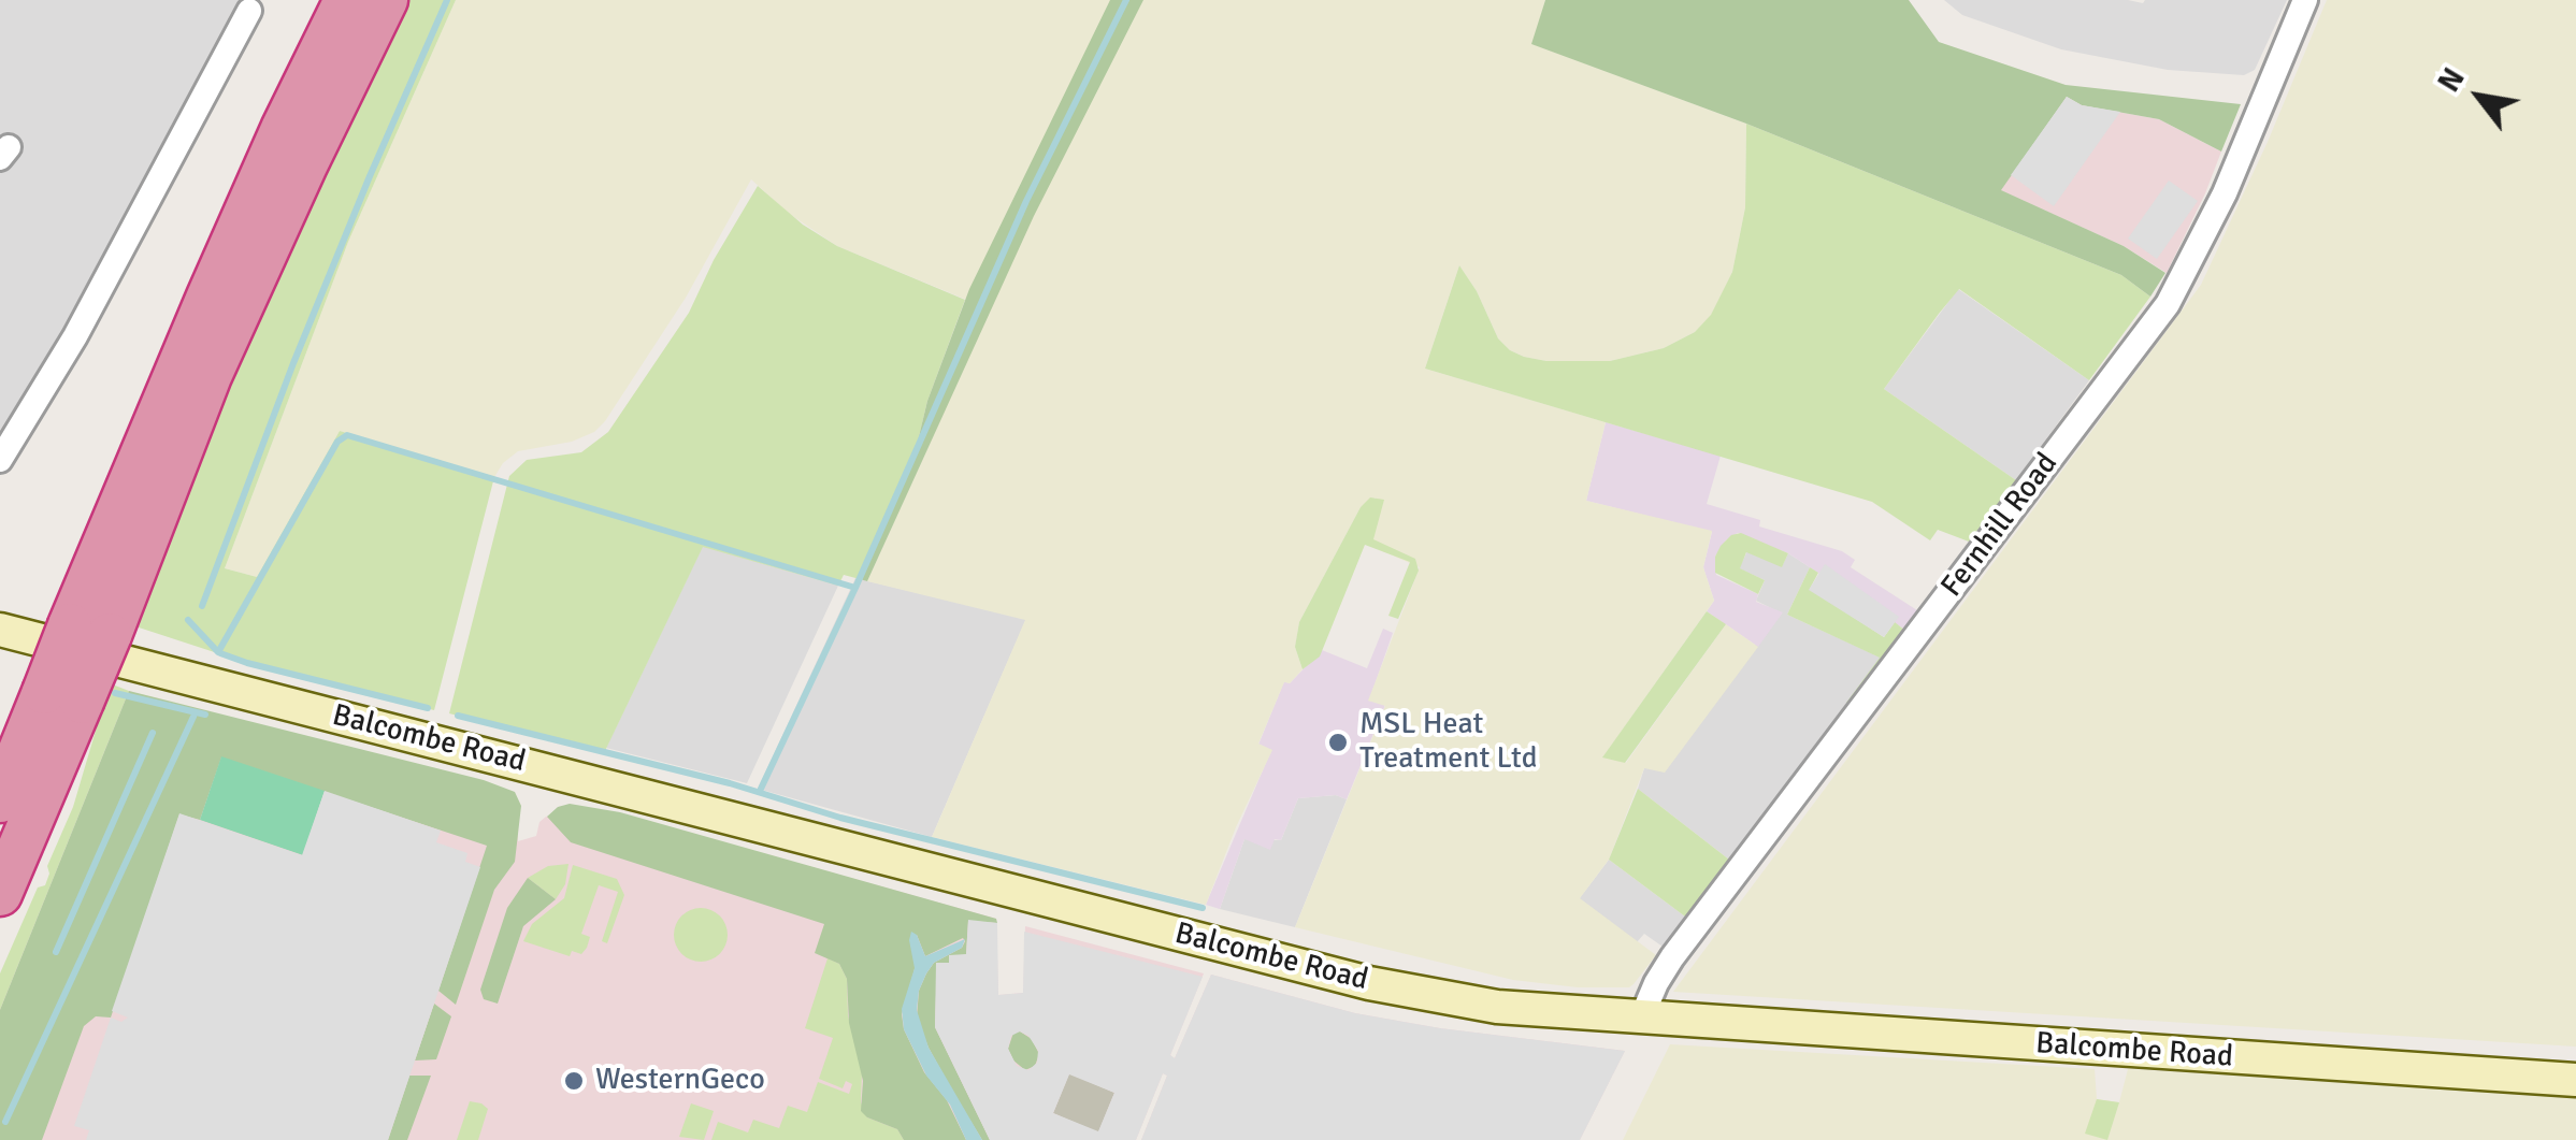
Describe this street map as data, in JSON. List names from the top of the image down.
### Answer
{
  "streets": {
    "main road": ["Balcombe Road"],
    "street": ["Fernhill Road"]
  },
  "crossings": [
    ["Fernhill Road", "Balcombe Road"]
  ],
  "places": ["MSL Heat Treatment Ltd", "WesternGeco"],
  "north": "top left"
}
